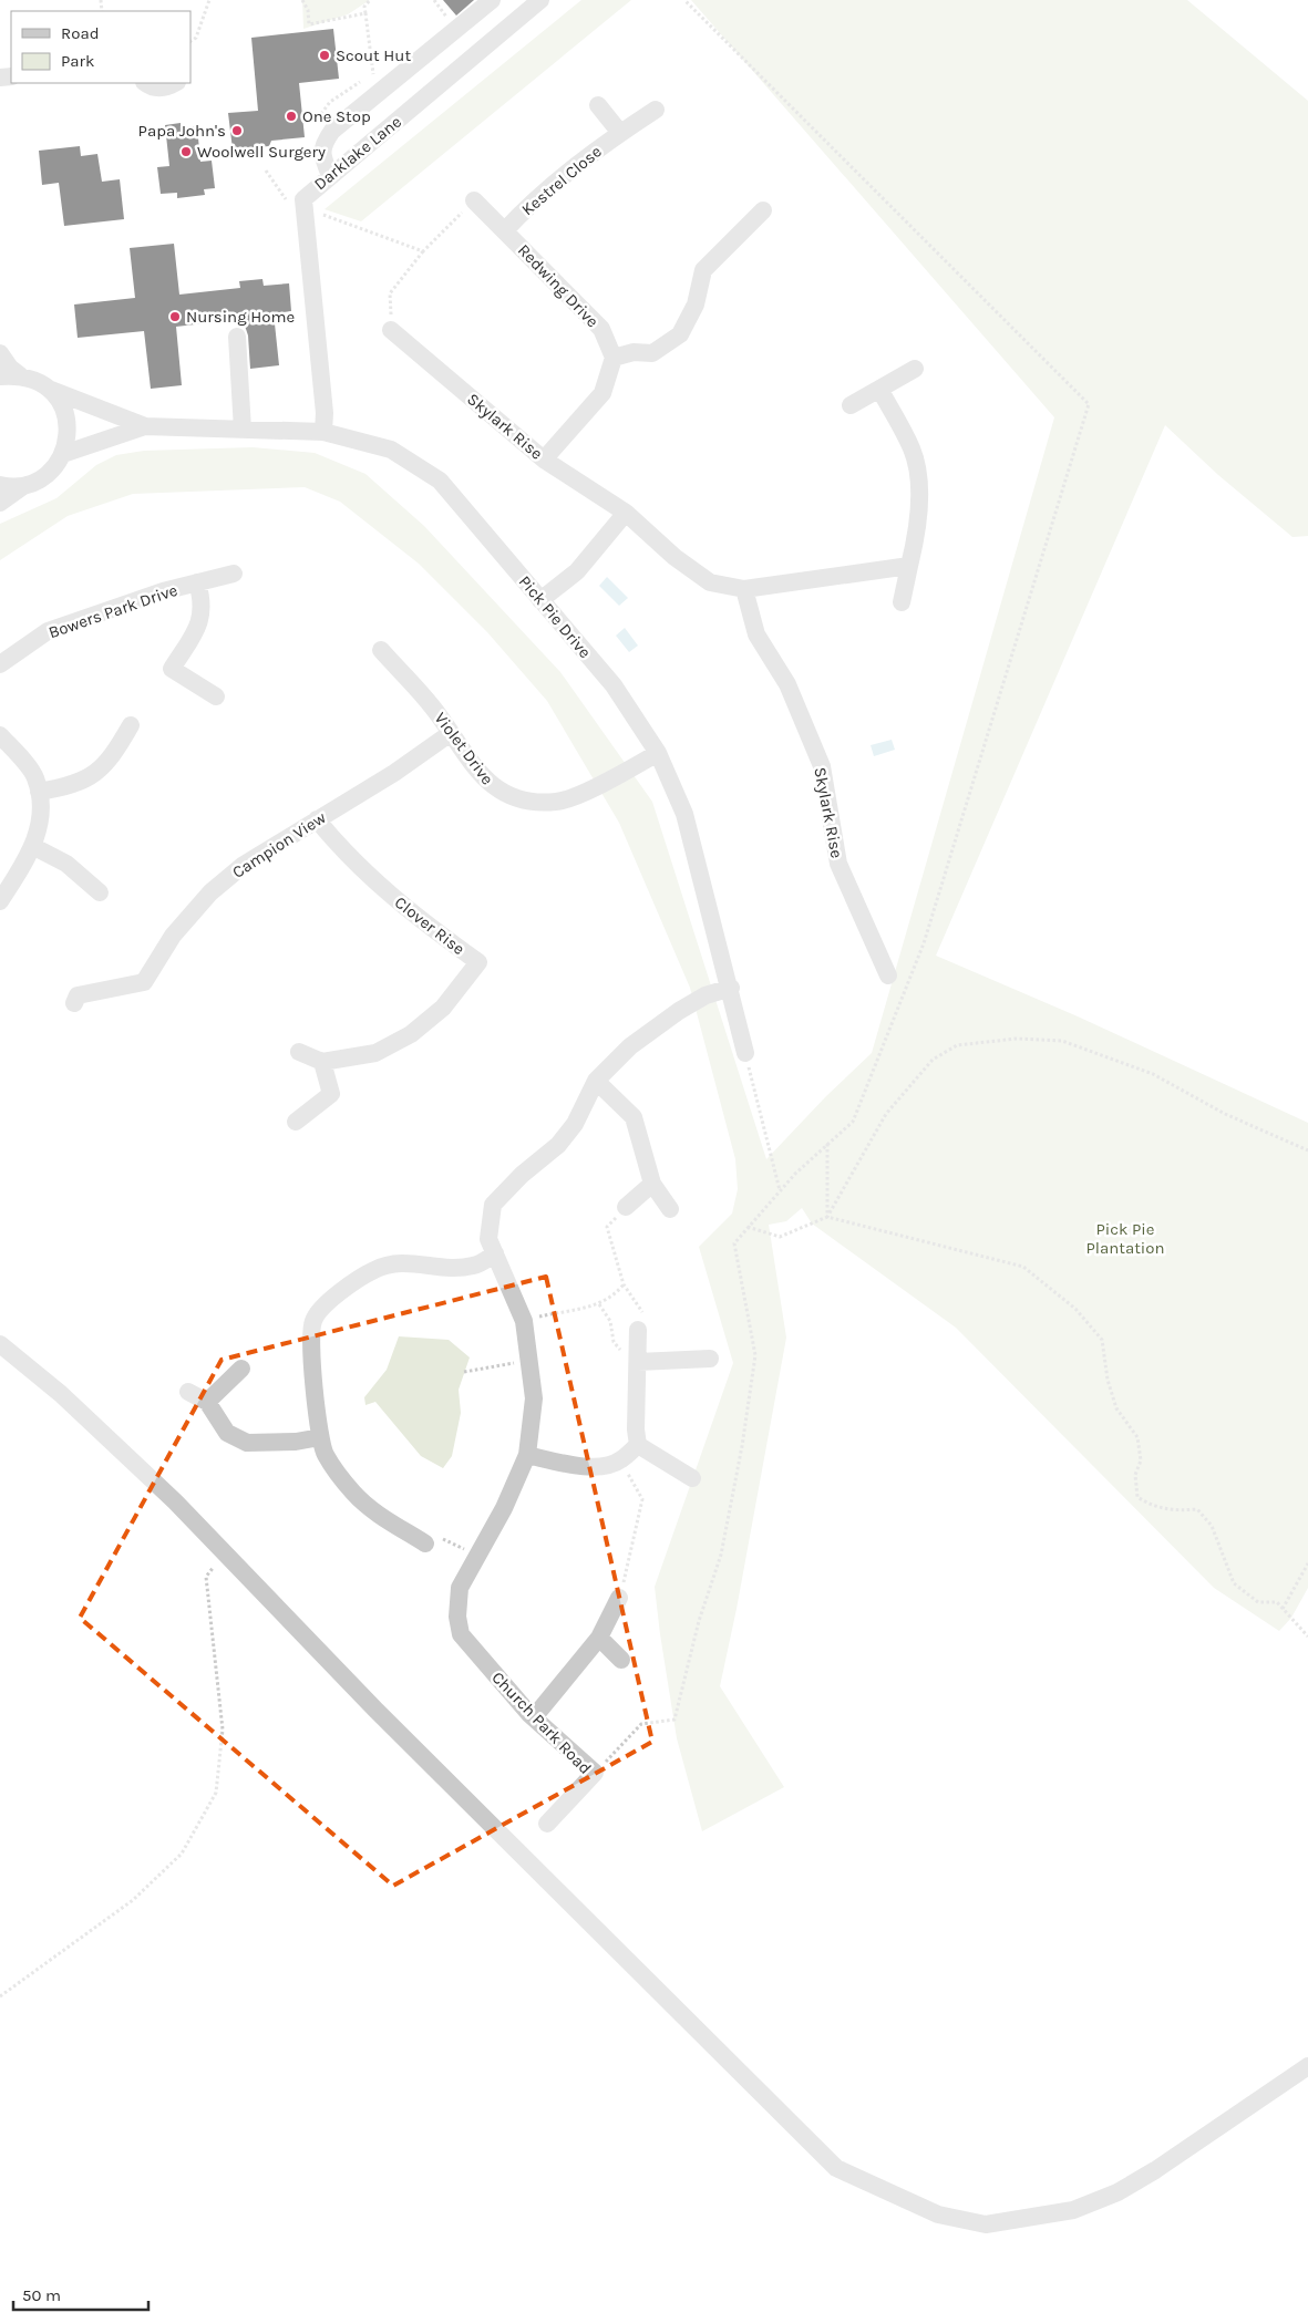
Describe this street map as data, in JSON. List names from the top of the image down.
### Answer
{
  "streets": {
    "street": [
      "Darklake Lane",
      "Kestrel Close",
      "Redwing Drive",
      "Skylark Rise",
      "Bowers Park Drive",
      "Pick Pie Drive",
      "Violet Drive",
      "Campion View",
      "Clover Rise",
      "Church Park Road"
    ]
  },
  "crossings": [
    ["Darklake Lane", "Pick Pie Drive"],
    ["Kestrel Close", "Redwing Drive"],
    ["Pick Pie Drive", "Violet Drive"],
    ["Pick Pie Drive", "Church Park Road"],
    ["Violet Drive", "Campion View"],
    ["Campion View", "Clover Rise"]
  ],
  "parks": ["Pick Pie Plantation"],
  "places": [
    "Scout Hut",
    "One Stop",
    "Papa John's",
    "Woolwell Surgery",
    "Nursing Home"
  ],
  "legend": ["Road", "Park"],
  "scale_bar": "50 m"
}
